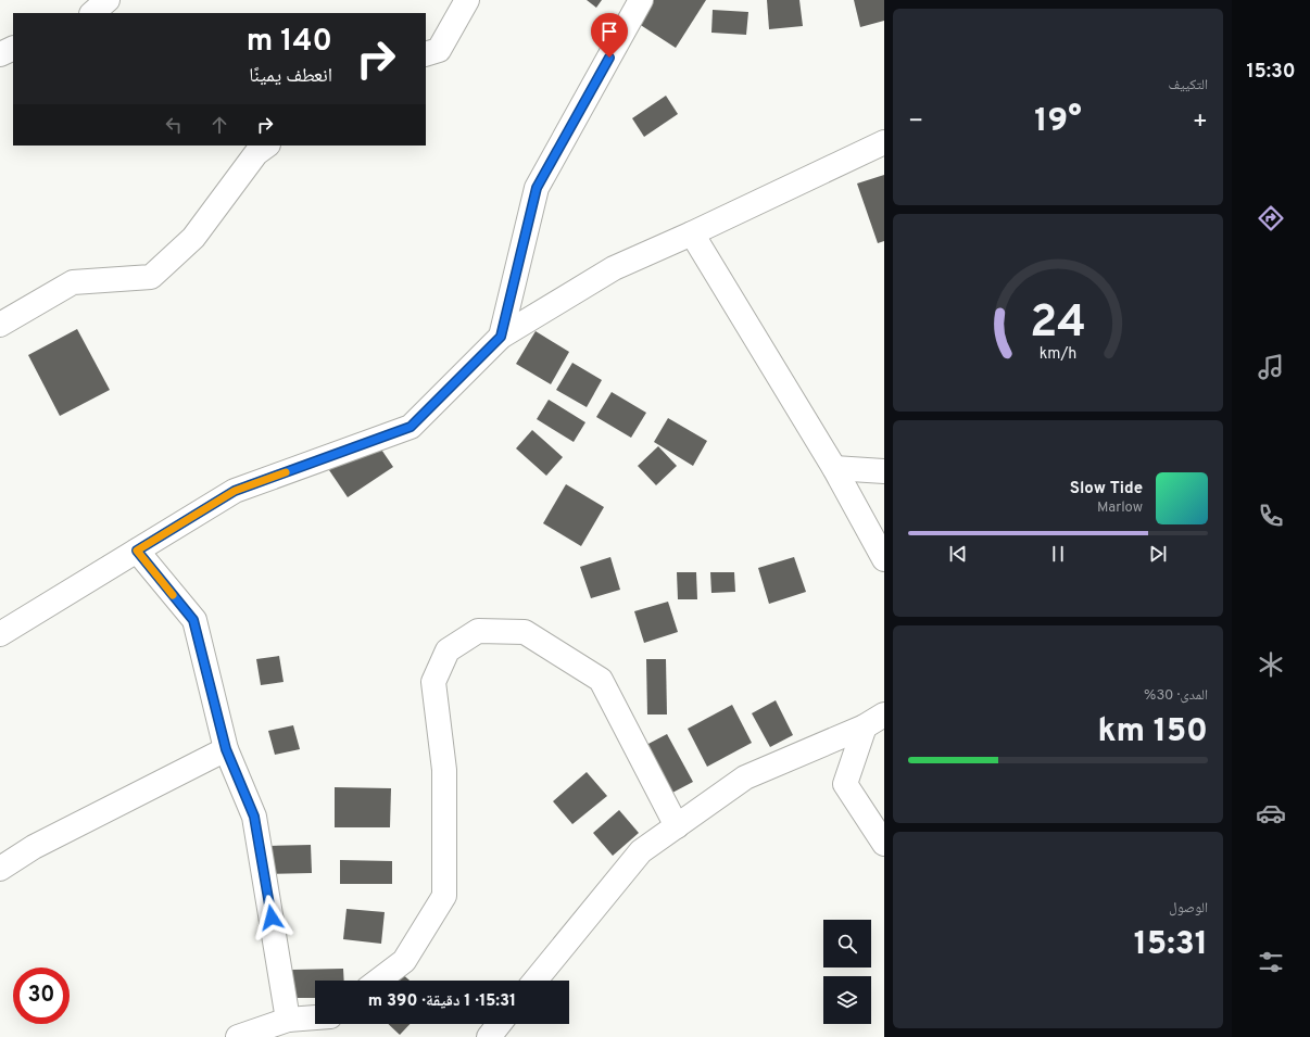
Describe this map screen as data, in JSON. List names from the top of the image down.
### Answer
{
  "page": {
    "tabs": "15:30",
    "tile": [
      "التكييف",
      ["المدى · 30%", "150 km"],
      ["الوصول", "15:31"]
    ],
    "turn": ["140 m", "انعطف يمينًا"],
    "heat": ["−", "19°", "+"],
    "song": ["Slow Tide", "Marlow"],
    "limit": "30",
    "trip": "15:31 · 1 دقيقة · 390 m",
    "gauge": ["24", "km/h"]
  }
}
